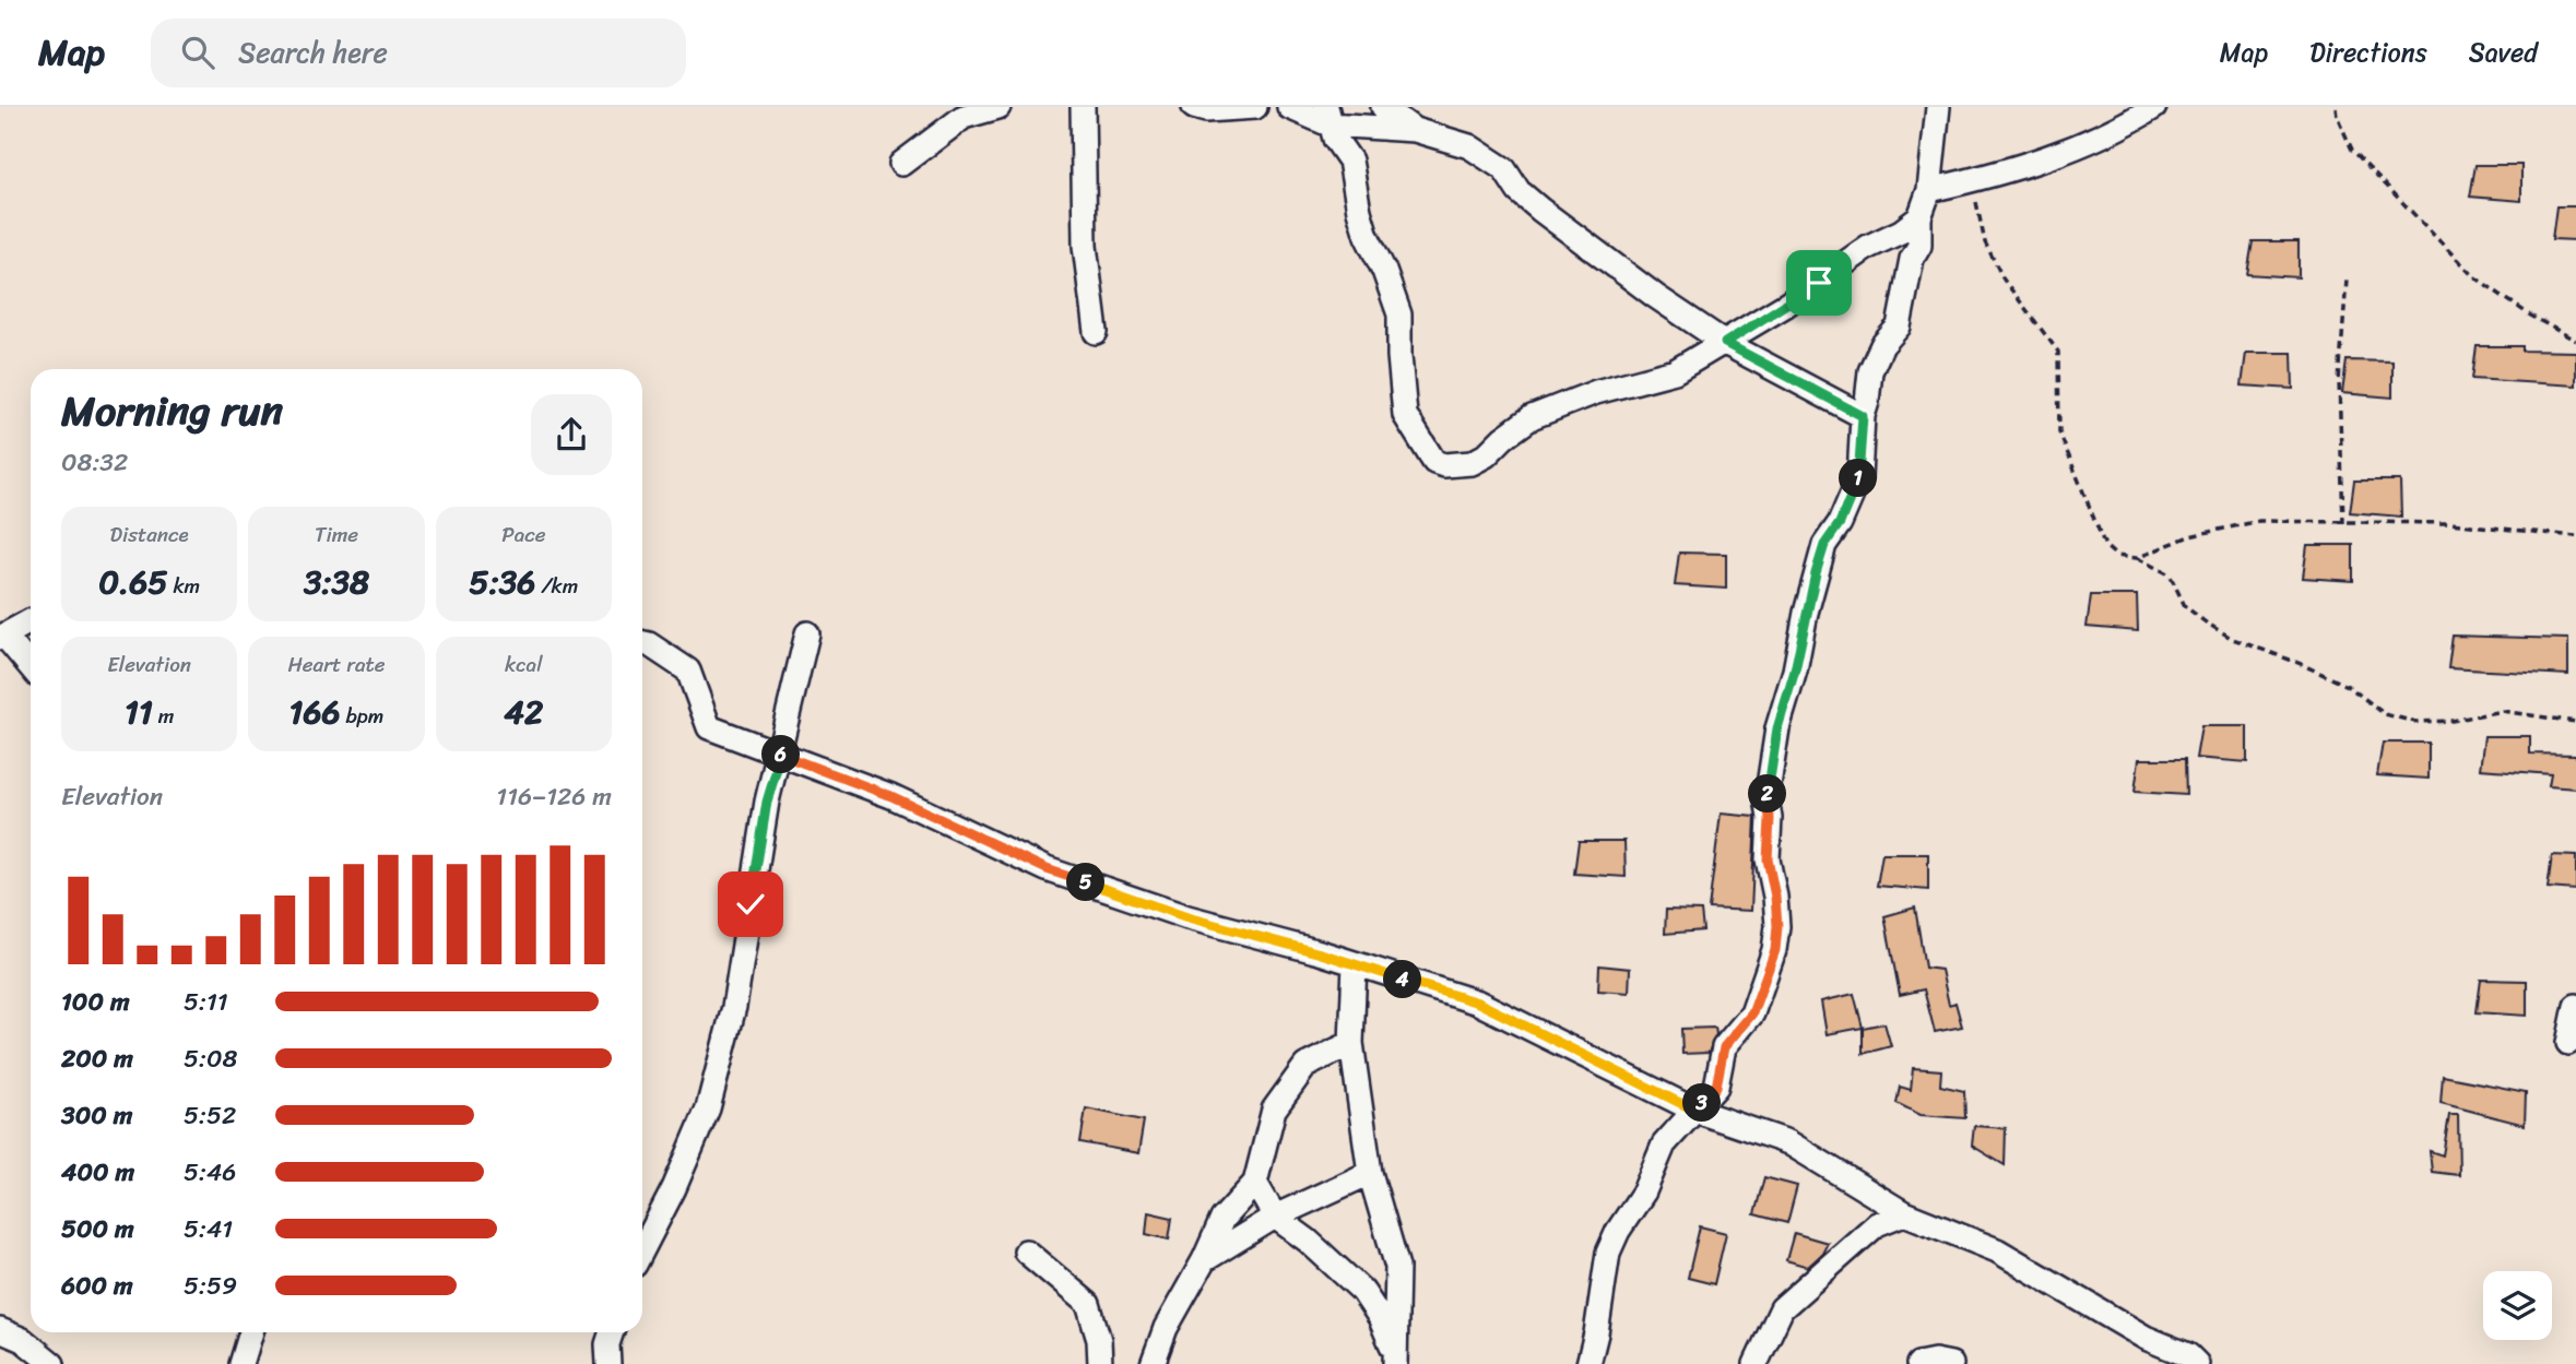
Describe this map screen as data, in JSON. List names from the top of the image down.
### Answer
{
  "page": {
    "header": "Map",
    "search": "Search here",
    "nav": ["Map", "Directions", "Saved"],
    "heading": ["Morning run", "08:32"],
    "pins": [
      "1",
      "6",
      "2",
      "5",
      "4",
      "3"
    ],
    "stats": [
      ["Distance", "0.65 km"],
      ["Time", "3:38"],
      ["Pace", "5:36 /km"],
      ["Elevation", "11 m"],
      ["Heart rate", "166 bpm"],
      ["kcal", "42"]
    ],
    "chart": ["Elevation", "116–126 m"],
    "list": [
      {
        "name": "100 m",
        "note": "5:11"
      },
      {
        "name": "200 m",
        "note": "5:08"
      },
      {
        "name": "300 m",
        "note": "5:52"
      },
      {
        "name": "400 m",
        "note": "5:46"
      },
      {
        "name": "500 m",
        "note": "5:41"
      },
      {
        "name": "600 m",
        "note": "5:59"
      }
    ]
  }
}
